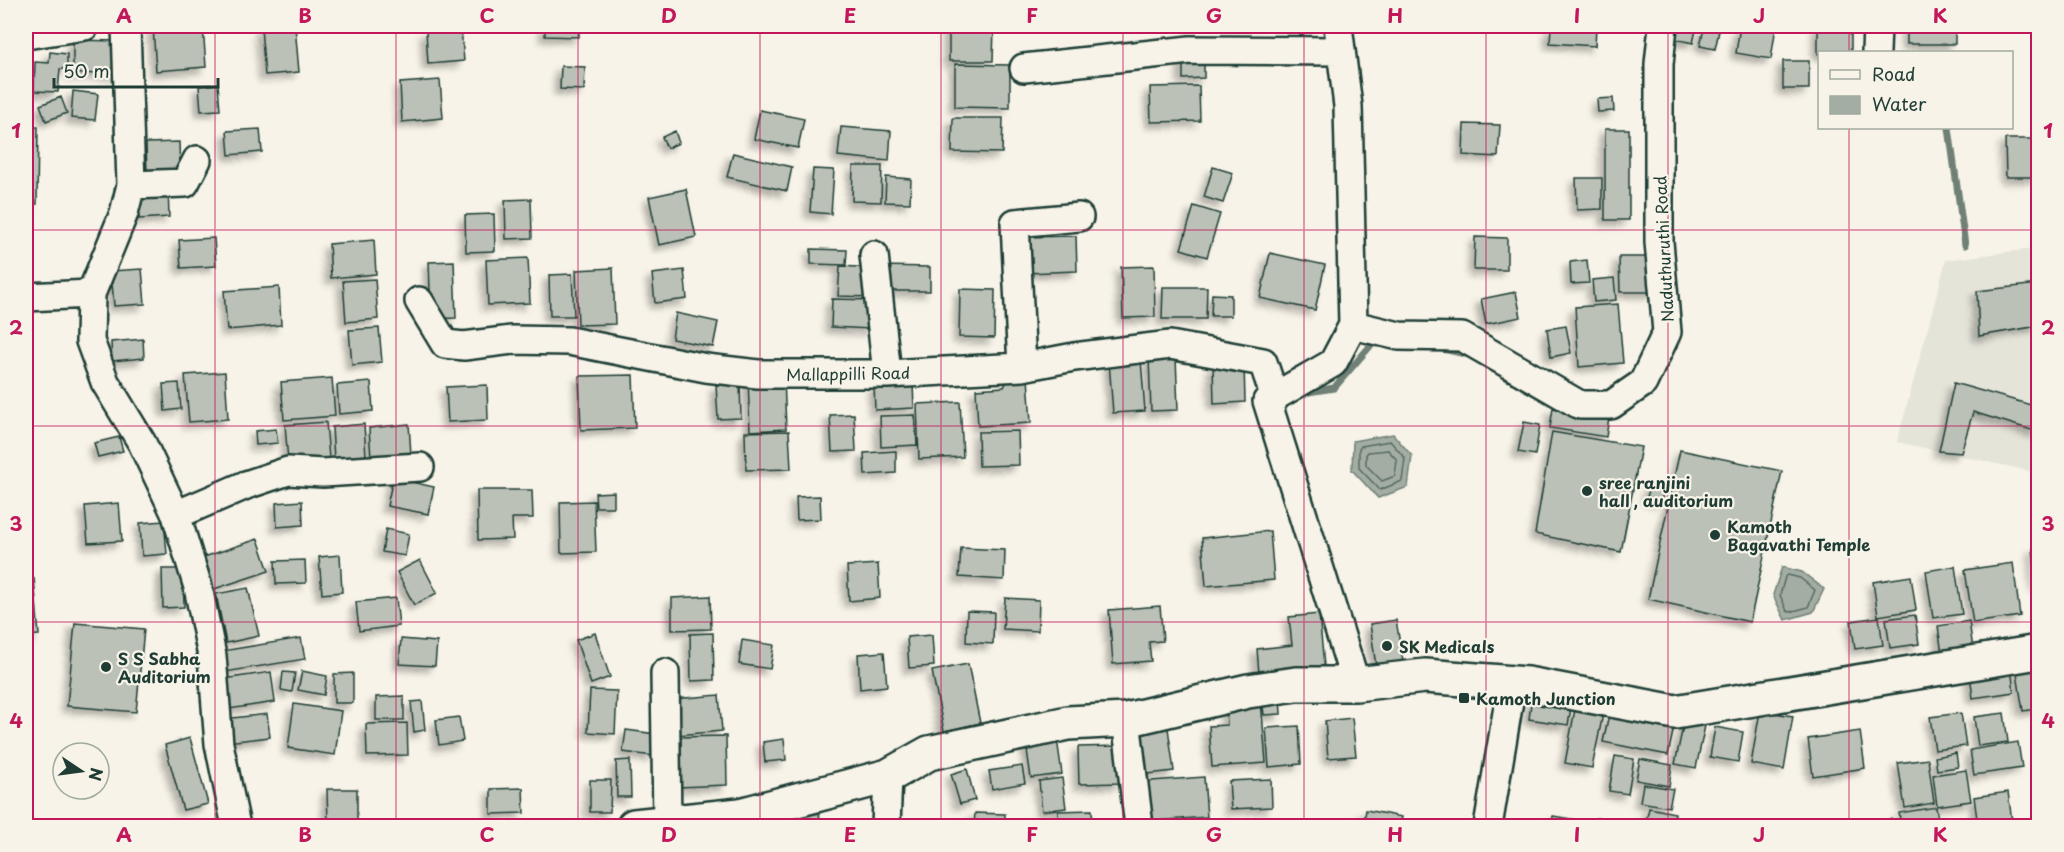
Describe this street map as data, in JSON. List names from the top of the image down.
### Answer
{
  "streets": {
    "street": ["Naduthuruthi Road", "Mallappilli Road"]
  },
  "places": {
    "other": [
      "sree ranjini hall , auditorium",
      "Kamoth Bagavathi Temple",
      "SK Medicals",
      "S S Sabha Auditorium"
    ],
    "transit": ["Kamoth Junction"]
  },
  "legend": ["Road", "Water"],
  "scale_bar": "50 m",
  "north": "right",
  "grid": {
    "columns": [
      "A",
      "B",
      "C",
      "D",
      "E",
      "F",
      "G",
      "H",
      "I",
      "J",
      "K"
    ],
    "rows": [
      "1",
      "2",
      "3",
      "4"
    ]
  }
}
